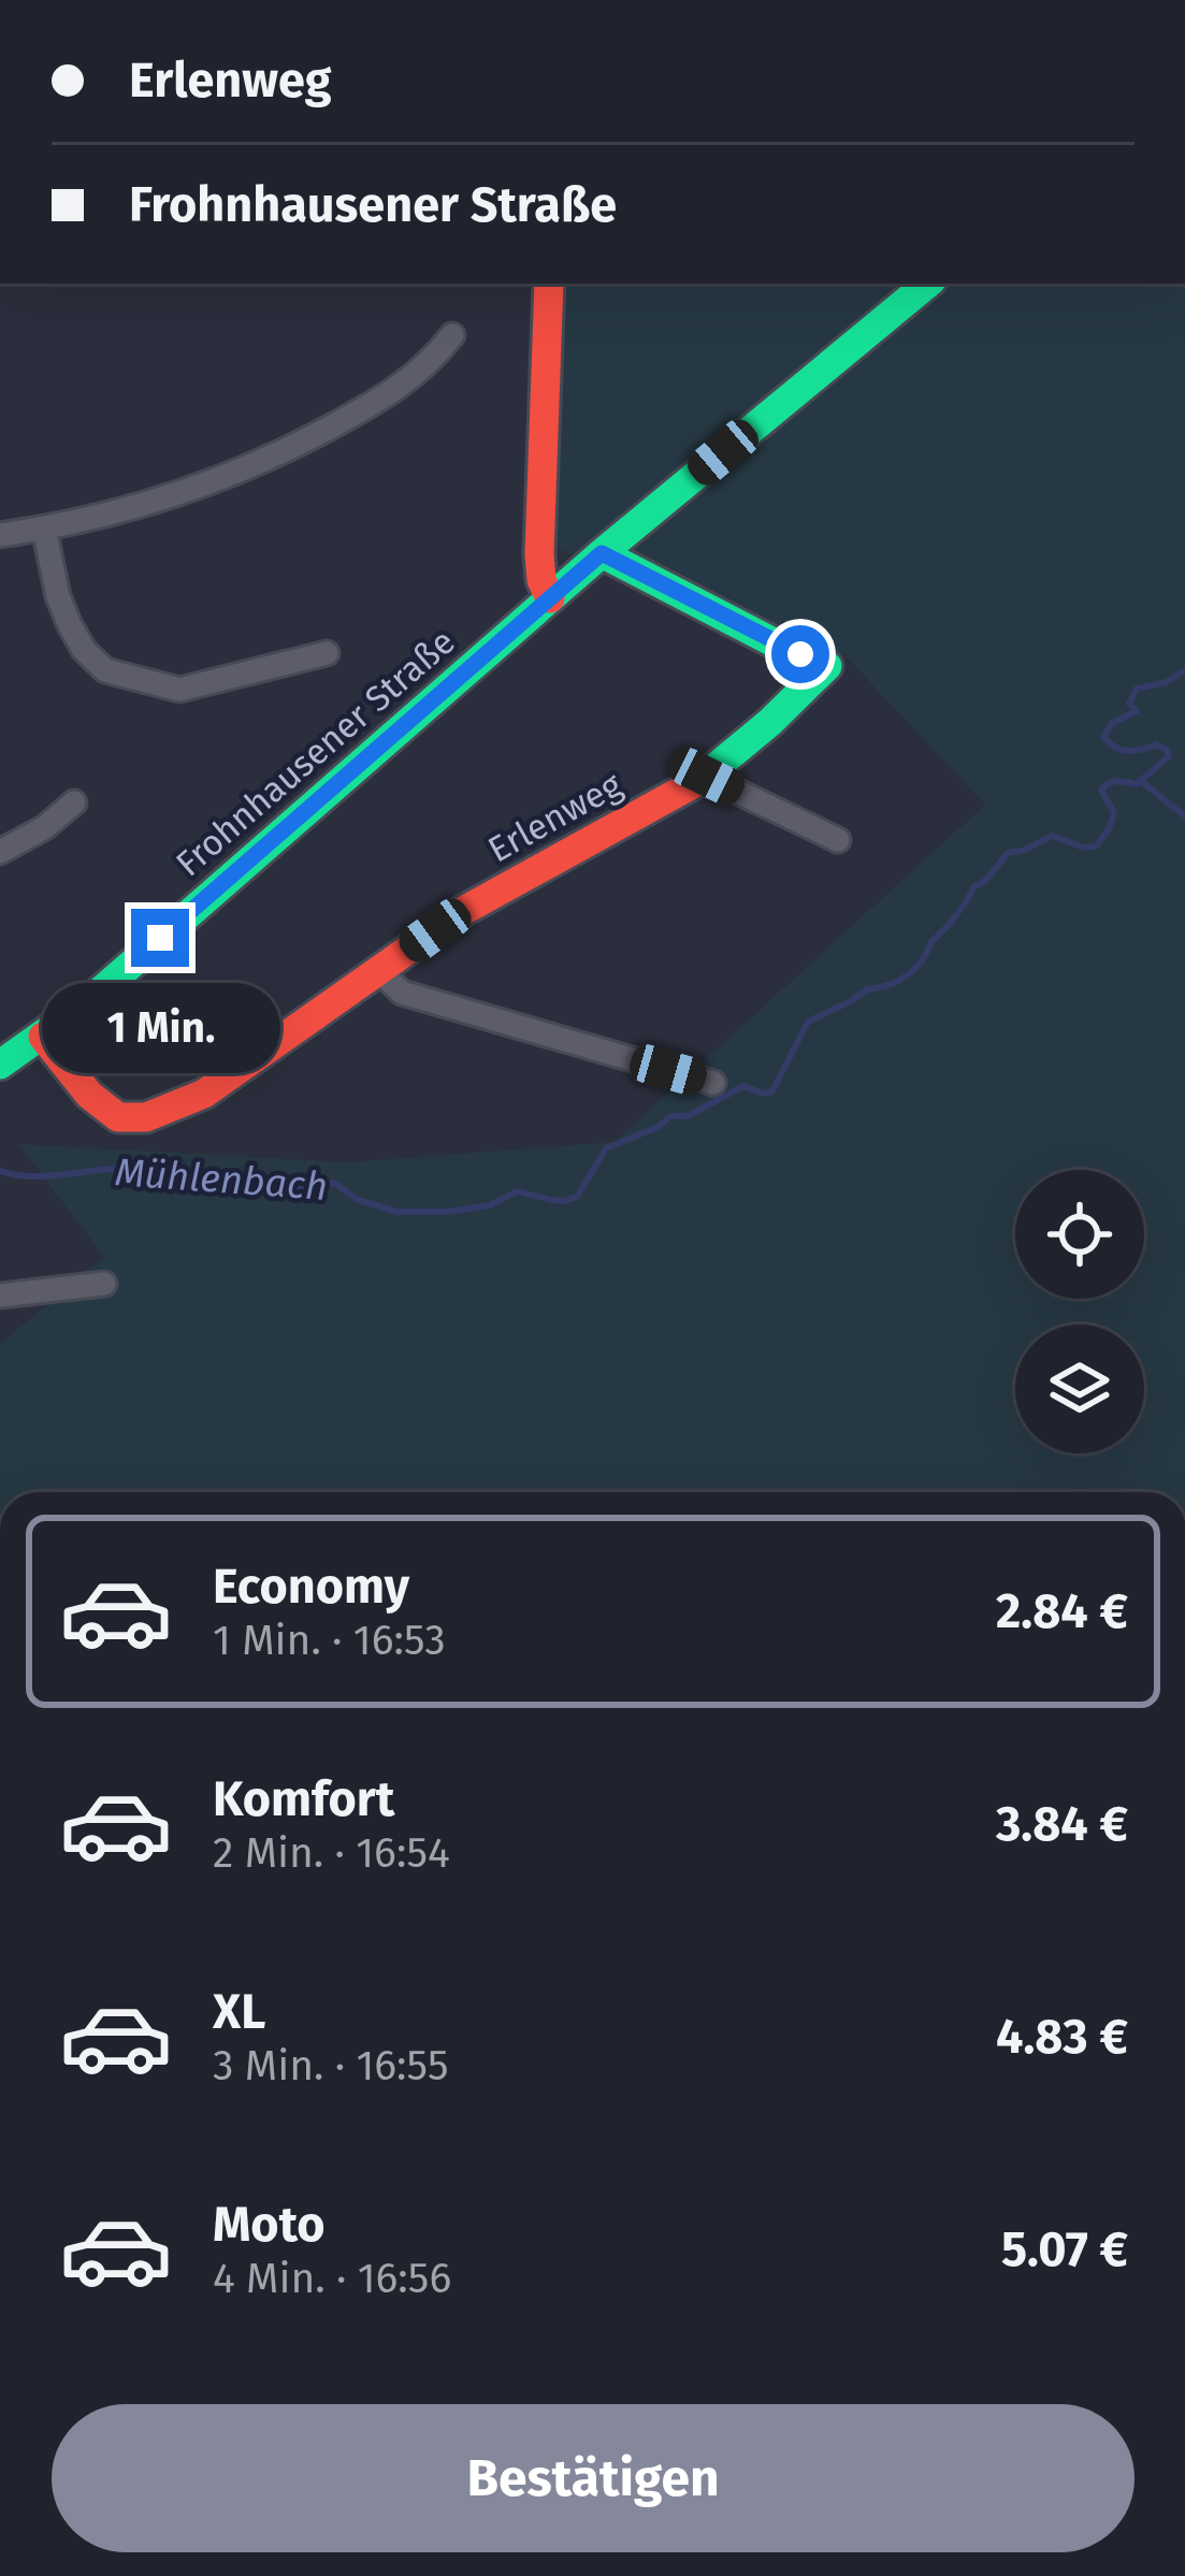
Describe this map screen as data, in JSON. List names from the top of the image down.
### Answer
{
  "streets": {
    "street": ["Frohnhausener Straße", "Erlenweg"]
  },
  "crossings": [
    ["Frohnhausener Straße", "Erlenweg"]
  ],
  "water": ["Mühlenbach"],
  "page": {
    "banner": ["Erlenweg", "Frohnhausener Straße"],
    "bubble": "1 Min.",
    "list": [
      {
        "name": "Economy",
        "note": "1 Min. · 16:53",
        "value": "2.84 €"
      },
      {
        "name": "Komfort",
        "note": "2 Min. · 16:54",
        "value": "3.84 €"
      },
      {
        "name": "XL",
        "note": "3 Min. · 16:55",
        "value": "4.83 €"
      },
      {
        "name": "Moto",
        "note": "4 Min. · 16:56",
        "value": "5.07 €"
      }
    ],
    "buttons": "Bestätigen"
  }
}
